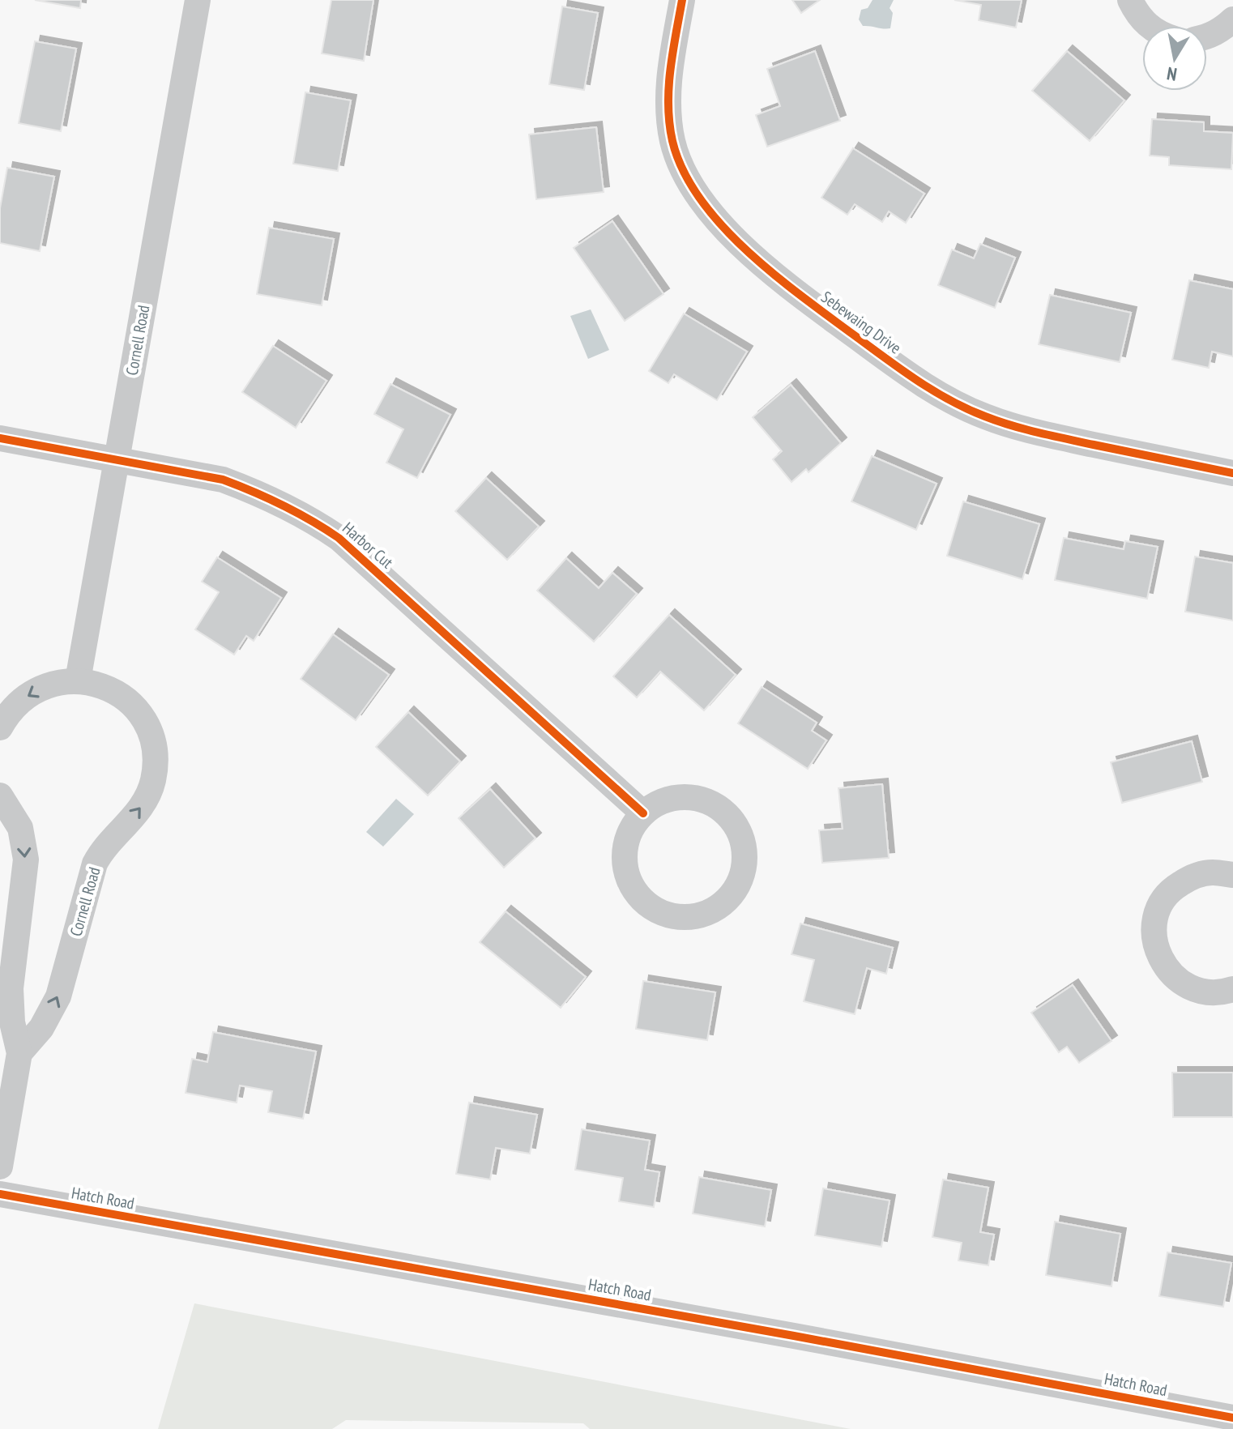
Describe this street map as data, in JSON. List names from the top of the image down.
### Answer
{
  "streets": {
    "street": [
      "Sebewaing Drive",
      "Cornell Road",
      "Harbor Cut",
      "Hatch Road"
    ]
  },
  "crossings": [
    ["Cornell Road", "Harbor Cut"]
  ],
  "north": "bottom"
}
